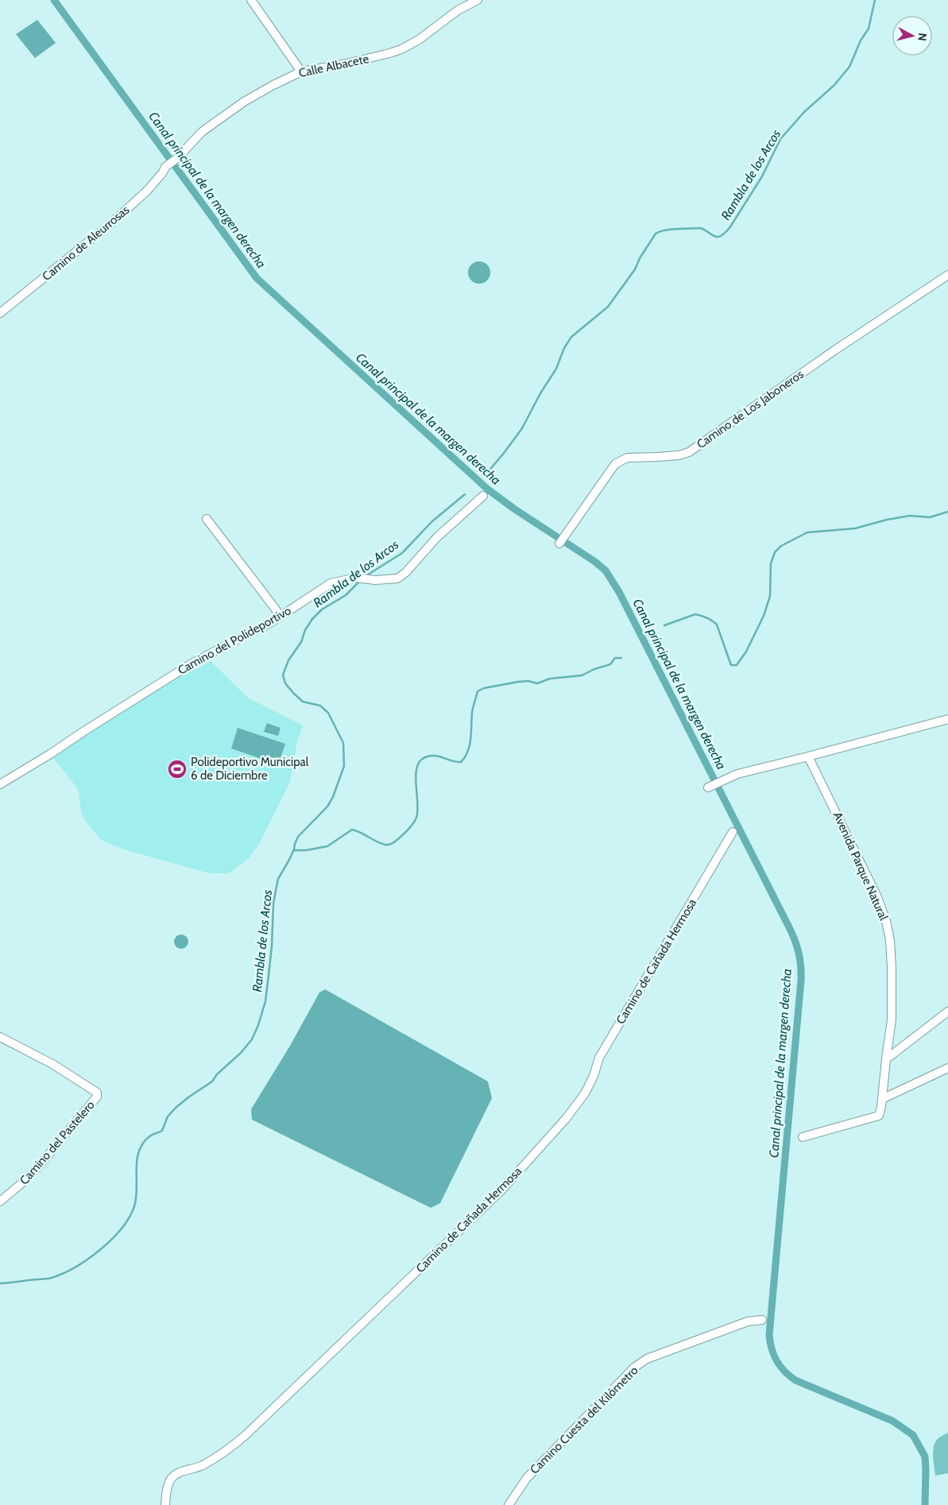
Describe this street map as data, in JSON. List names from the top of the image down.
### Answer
{
  "streets": {
    "street": [
      "Calle Albacete",
      "Camino de Aleurrosas",
      "Camino de Los Jaboneros",
      "Camino del Polideportivo",
      "Avenida Parque Natural",
      "Camino de Cañada Hermosa",
      "Camino del Pastelero",
      "Camino Cuesta del Kilómetro"
    ]
  },
  "crossings": [
    ["Calle Albacete", "Camino de Aleurrosas"]
  ],
  "water": ["Rambla de los Arcos", "Canal principal de la margen derecha"],
  "places": {
    "sports": ["Polideportivo Municipal 6 de Diciembre"]
  },
  "north": "right"
}
